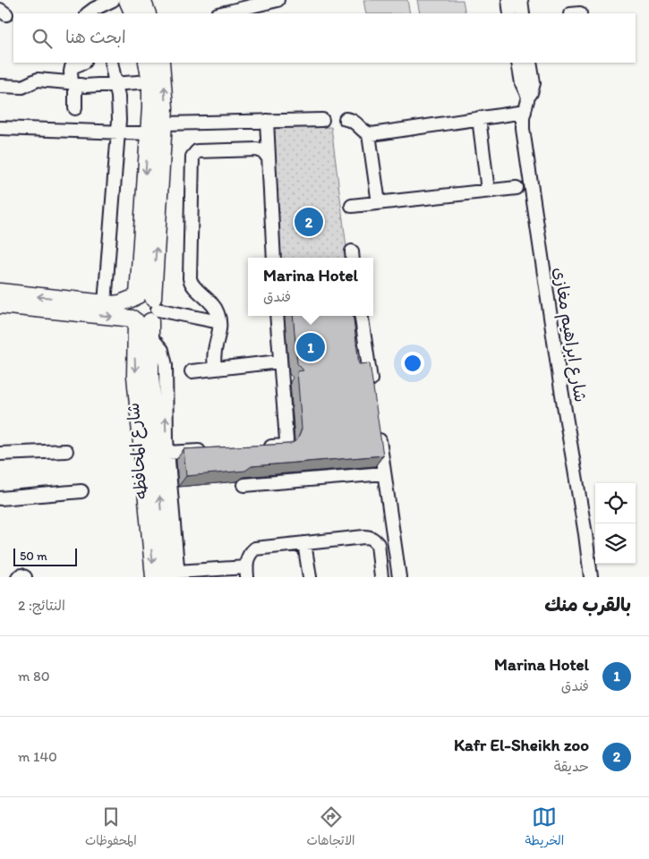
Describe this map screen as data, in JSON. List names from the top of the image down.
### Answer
{
  "streets": {
    "main road": ["شارع المحافظه"],
    "street": ["شارع ابراهيم مغازى"]
  },
  "scale_bar": "50 m",
  "page": {
    "search": "ابحث هنا",
    "pins": ["2", "1"],
    "popup": ["Marina Hotel", "فندق"],
    "scale": "50 m",
    "heading": ["بالقرب منك", "النتائج: 2"],
    "list": [
      {
        "mark": "1",
        "name": "Marina Hotel",
        "note": "فندق",
        "value": "80 m"
      },
      {
        "mark": "2",
        "name": "Kafr El-Sheikh zoo",
        "note": "حديقة",
        "value": "140 m"
      }
    ],
    "nav": ["الخريطة", "الاتجاهات", "المحفوظات"]
  }
}
